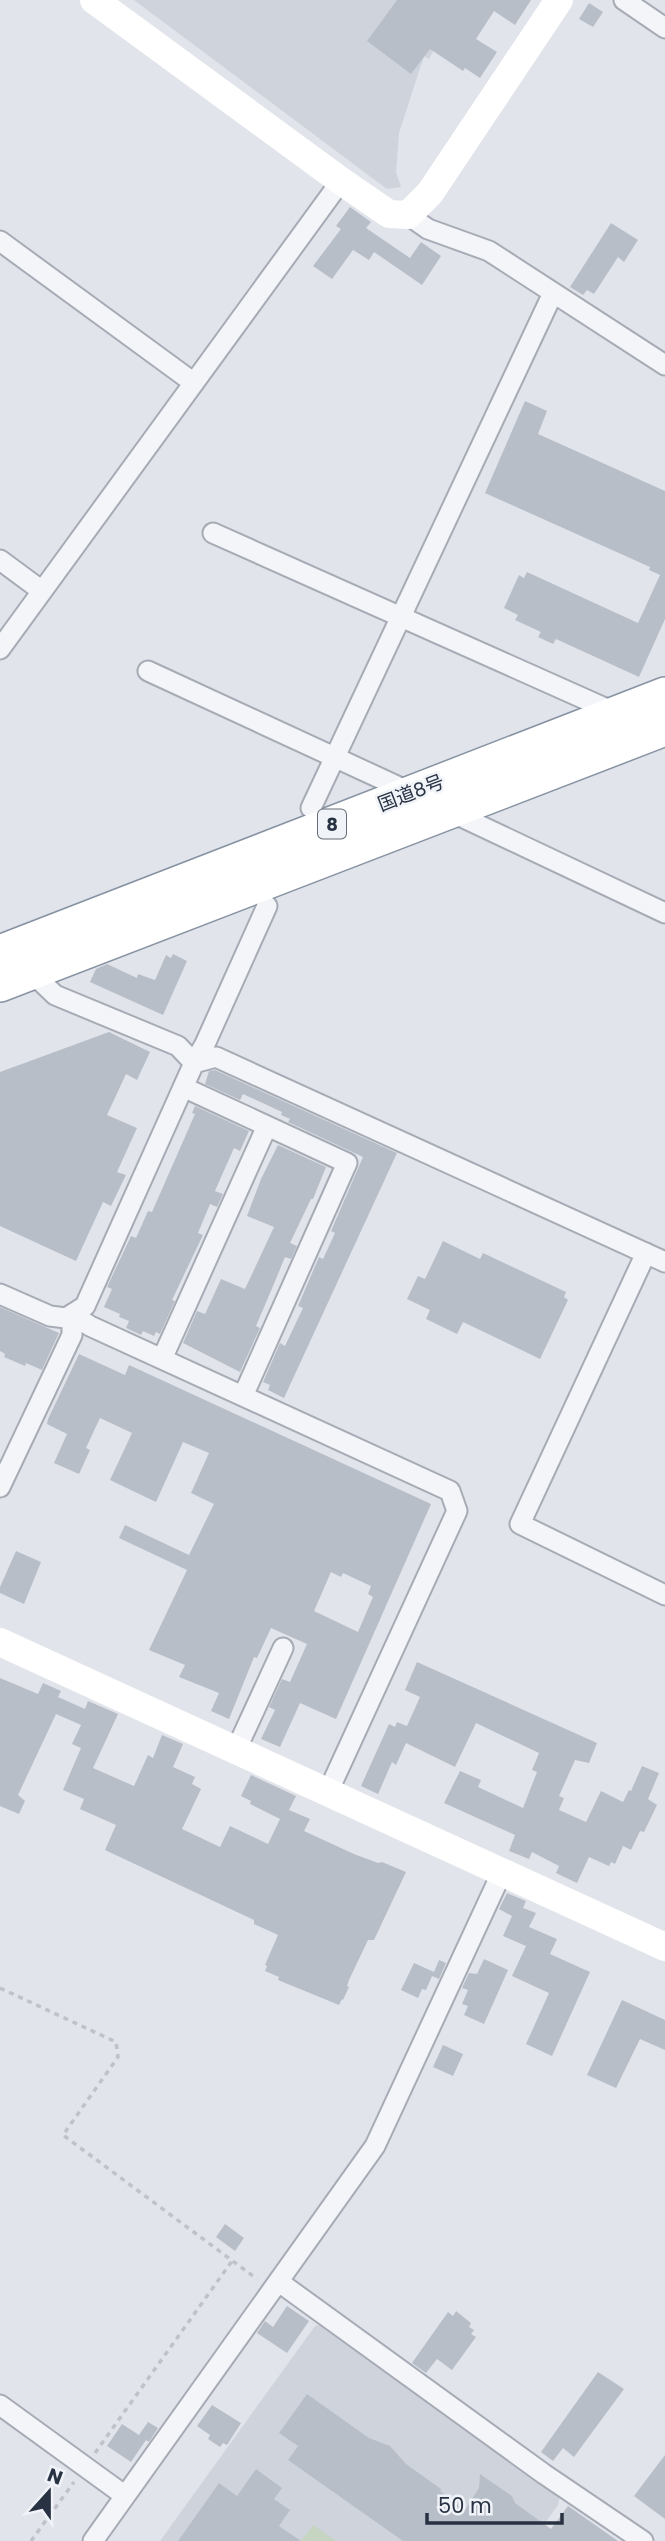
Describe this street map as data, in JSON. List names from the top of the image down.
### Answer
{
  "streets": {
    "highway": ["国道8号", "8"]
  },
  "scale_bar": "50 m",
  "north": "top"
}
